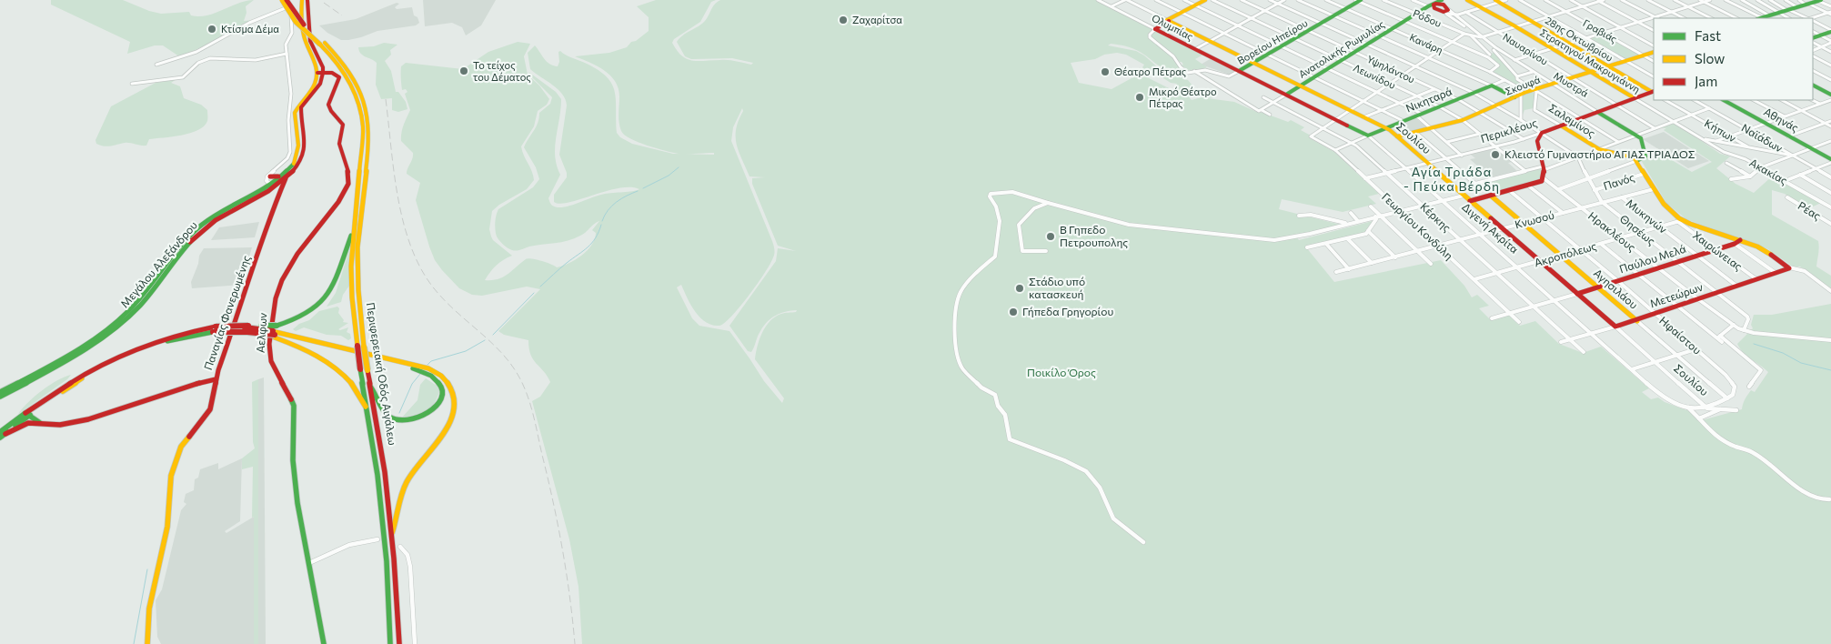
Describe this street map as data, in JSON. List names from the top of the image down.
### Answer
{
  "streets": {
    "main road": [
      "Ολυμπίας",
      "28ης Οκτωβρίου",
      "Βορείου Ηπείρου",
      "Ανατολικής Ρωμυλίας",
      "Στρατηγού Μακρυγιάννη",
      "Μυστρά",
      "Σκουφά",
      "Νικηταρά",
      "Αθηνάς",
      "Σαλαμίνος",
      "Περικλέους",
      "Σουλίου",
      "Διγενή Ακρίτα",
      "Παύλου Μελά",
      "Μεγάλου Αλεξάνδρου",
      "Αγησιλάου",
      "Μετεώρων",
      "Παναγίας Φανερωμένης",
      "Αελφων",
      "Περιφερειακή Οδός Αιγάλεω"
    ],
    "street": [
      "Ρόδου",
      "Γραβιάς",
      "Κανάρη",
      "Ναυαρίνου",
      "Υψηλάντου",
      "Λεωνίδου",
      "Κήπων",
      "Ναϊάδων",
      "Ακακίας",
      "Πανός",
      "Ρέας",
      "Μυκηνών",
      "Κέρκης",
      "Κνωσού",
      "Γεωργίου Κονδύλη",
      "Θησέως",
      "Ηρακλέους",
      "Χαιρώνειας",
      "Ακροπόλεως",
      "Ηφαίστου"
    ]
  },
  "crossings": [
    ["Ρόδου", "Ανατολικής Ρωμυλίας"],
    ["Ρόδου", "Μυστρά"],
    ["Ολυμπίας", "Βορείου Ηπείρου"],
    ["Ολυμπίας", "Διγενή Ακρίτα"],
    ["Γραβιάς", "Σκουφά"],
    ["28ης Οκτωβρίου", "Σκουφά"],
    ["28ης Οκτωβρίου", "Περικλέους"],
    ["Βορείου Ηπείρου", "Κανάρη"],
    ["Βορείου Ηπείρου", "Υψηλάντου"],
    ["Βορείου Ηπείρου", "Λεωνίδου"],
    ["Βορείου Ηπείρου", "Σουλίου"],
    ["Βορείου Ηπείρου", "Διγενή Ακρίτα"],
    ["Κανάρη", "Ανατολικής Ρωμυλίας"],
    ["Κανάρη", "Σκουφά"],
    ["Κανάρη", "Νικηταρά"],
    ["Ανατολικής Ρωμυλίας", "Υψηλάντου"],
    ["Ανατολικής Ρωμυλίας", "Λεωνίδου"],
    ["Ανατολικής Ρωμυλίας", "Σουλίου"],
    ["Ανατολικής Ρωμυλίας", "Κέρκης"],
    ["Ανατολικής Ρωμυλίας", "Διγενή Ακρίτα"],
    ["Ναυαρίνου", "Σκουφά"],
    ["Ναυαρίνου", "Περικλέους"],
    ["Στρατηγού Μακρυγιάννη", "Σκουφά"],
    ["Στρατηγού Μακρυγιάννη", "Περικλέους"],
    ["Στρατηγού Μακρυγιάννη", "Ακακίας"],
    ["Υψηλάντου", "Σκουφά"],
    ["Υψηλάντου", "Νικηταρά"],
    ["Υψηλάντου", "Περικλέους"],
    ["Λεωνίδου", "Σκουφά"],
    ["Λεωνίδου", "Νικηταρά"],
    ["Λεωνίδου", "Περικλέους"],
    ["Μυστρά", "Σκουφά"],
    ["Μυστρά", "Περικλέους"],
    ["Σκουφά", "Σαλαμίνος"],
    ["Σκουφά", "Σουλίου"],
    ["Νικηταρά", "Σουλίου"],
    ["Νικηταρά", "Κέρκης"],
    ["Νικηταρά", "Γεωργίου Κονδύλη"],
    ["Νικηταρά", "Διγενή Ακρίτα"],
    ["Σαλαμίνος", "Περικλέους"],
    ["Περικλέους", "Σουλίου"],
    ["Περικλέους", "Κέρκης"],
    ["Περικλέους", "Γεωργίου Κονδύλη"],
    ["Περικλέους", "Διγενή Ακρίτα"],
    ["Σουλίου", "Κνωσού"],
    ["Σουλίου", "Ακροπόλεως"],
    ["Σουλίου", "Παύλου Μελά"],
    ["Σουλίου", "Μετεώρων"],
    ["Πανός", "Θησέως"],
    ["Μυκηνών", "Κνωσού"],
    ["Μυκηνών", "Ακροπόλεως"],
    ["Μυκηνών", "Παύλου Μελά"],
    ["Μυκηνών", "Μετεώρων"],
    ["Κέρκης", "Κνωσού"],
    ["Κέρκης", "Γεωργίου Κονδύλη"],
    ["Κέρκης", "Ακροπόλεως"],
    ["Κέρκης", "Παύλου Μελά"],
    ["Κέρκης", "Μετεώρων"],
    ["Κνωσού", "Γεωργίου Κονδύλη"],
    ["Κνωσού", "Διγενή Ακρίτα"],
    ["Κνωσού", "Θησέως"],
    ["Κνωσού", "Ηρακλέους"],
    ["Κνωσού", "Αγησιλάου"],
    ["Κνωσού", "Ηφαίστου"],
    ["Γεωργίου Κονδύλη", "Ακροπόλεως"],
    ["Γεωργίου Κονδύλη", "Παύλου Μελά"],
    ["Διγενή Ακρίτα", "Ακροπόλεως"],
    ["Διγενή Ακρίτα", "Παύλου Μελά"],
    ["Διγενή Ακρίτα", "Μετεώρων"],
    ["Θησέως", "Ηρακλέους"],
    ["Θησέως", "Ακροπόλεως"],
    ["Θησέως", "Παύλου Μελά"],
    ["Θησέως", "Μετεώρων"],
    ["Ηρακλέους", "Ακροπόλεως"],
    ["Ηρακλέους", "Παύλου Μελά"],
    ["Ηρακλέους", "Μετεώρων"],
    ["Χαιρώνειας", "Ακροπόλεως"],
    ["Χαιρώνειας", "Παύλου Μελά"],
    ["Χαιρώνειας", "Μετεώρων"],
    ["Ακροπόλεως", "Αγησιλάου"],
    ["Ακροπόλεως", "Ηφαίστου"],
    ["Παύλου Μελά", "Αγησιλάου"],
    ["Παύλου Μελά", "Ηφαίστου"],
    ["Μεγάλου Αλεξάνδρου", "Παναγίας Φανερωμένης"],
    ["Μεγάλου Αλεξάνδρου", "Αελφων"],
    ["Αγησιλάου", "Μετεώρων"],
    ["Αγησιλάου", "Ηφαίστου"],
    ["Μετεώρων", "Ηφαίστου"]
  ],
  "districts": ["Αγία Τριάδα - Πεύκα Βέρδη"],
  "parks": ["Ποικίλο Όρος"],
  "places": [
    "Ζαχαρίτσα",
    "Κτίσμα Δέμα",
    "Το τείχος του Δέματος",
    "Θέατρο Πέτρας",
    "Μικρό Θέατρο Πέτρας",
    "Κλειστό Γυμναστήριο ΑΓΙΑΣ ΤΡΙΑΔΟΣ",
    "Β Γηπεδο Πετρουπολης",
    "Στάδιο υπό κατασκευή",
    "Γήπεδα Γρηγορίου"
  ],
  "legend": ["Fast", "Slow", "Jam"]
}
